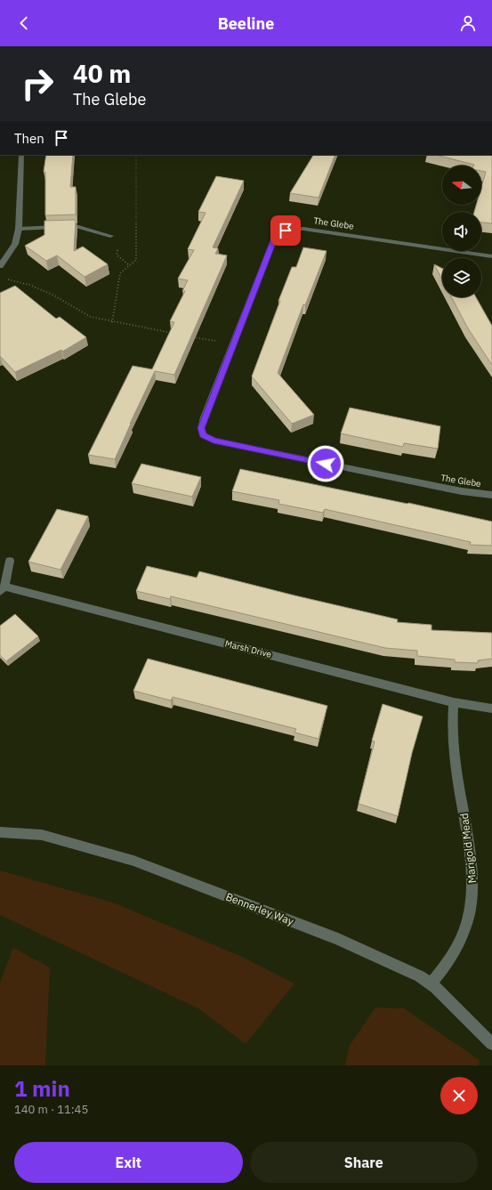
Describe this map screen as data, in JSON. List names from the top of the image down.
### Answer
{
  "streets": {
    "street": [
      "The Glebe",
      "Marsh Drive",
      "Marigold Mead",
      "Bennerley Way"
    ]
  },
  "crossings": [
    ["Marsh Drive", "Marigold Mead"],
    ["Marigold Mead", "Bennerley Way"]
  ],
  "north": "left",
  "page": {
    "header": "Beeline",
    "turn": ["40 m", "The Glebe"],
    "then": "Then",
    "heading": ["1 min", "140 m · 11:45"],
    "buttons": ["Exit", "Share"]
  }
}
